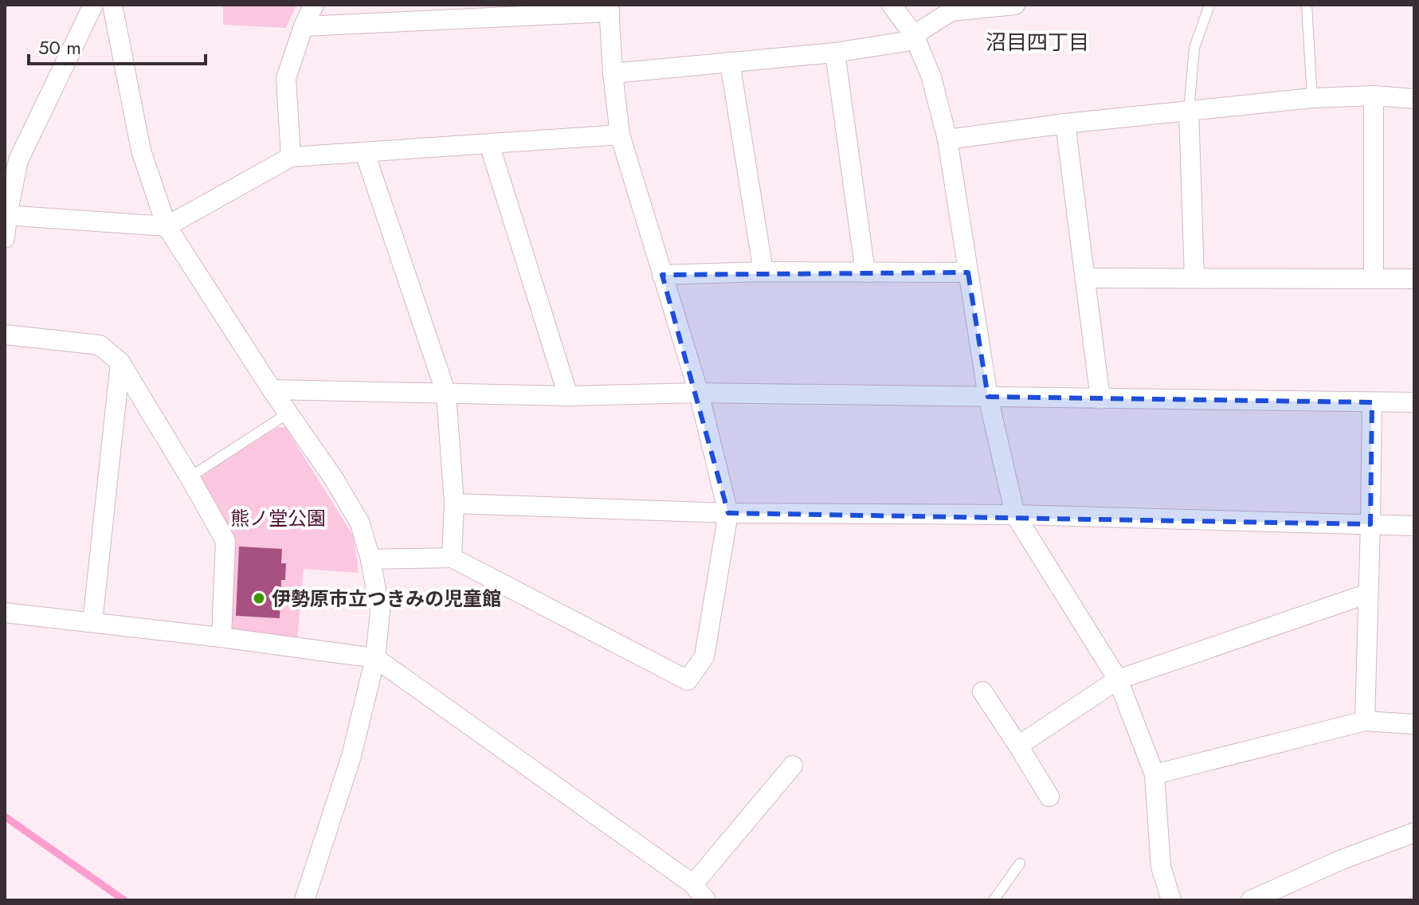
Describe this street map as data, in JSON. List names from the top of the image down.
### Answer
{
  "districts": ["沼目四丁目"],
  "parks": ["熊ノ堂公園"],
  "places": ["伊勢原市立つきみの児童館"],
  "scale_bar": "50 m"
}
